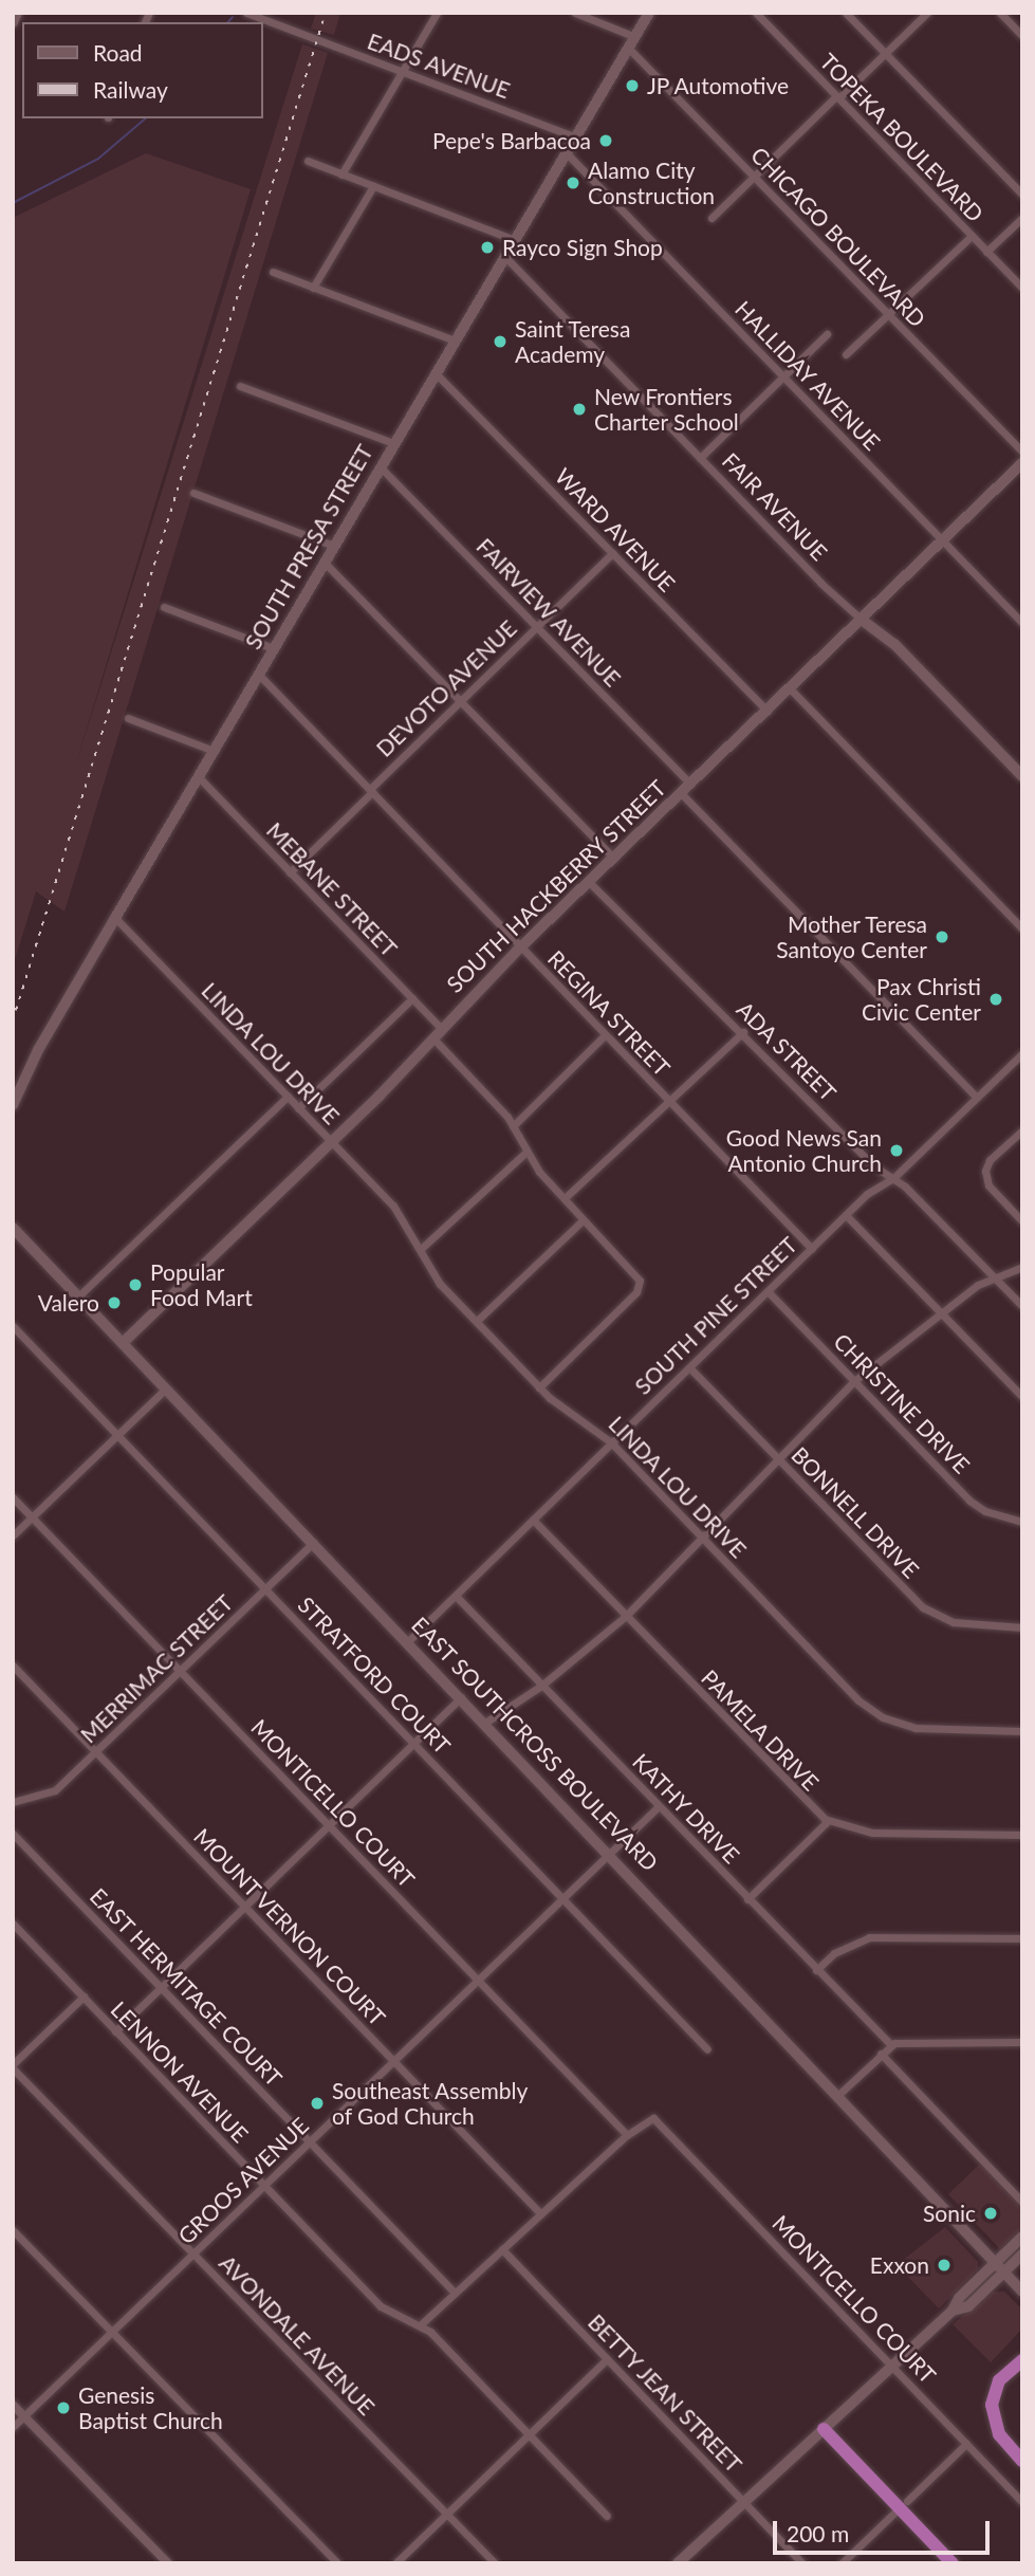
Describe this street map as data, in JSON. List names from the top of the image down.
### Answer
{
  "streets": {
    "main road": [
      "FAIR AVENUE",
      "SOUTH PRESA STREET",
      "SOUTH HACKBERRY STREET",
      "EAST SOUTHCROSS BOULEVARD"
    ],
    "street": [
      "EADS AVENUE",
      "TOPEKA BOULEVARD",
      "CHICAGO BOULEVARD",
      "HALLIDAY AVENUE",
      "WARD AVENUE",
      "FAIRVIEW AVENUE",
      "DEVOTO AVENUE",
      "MEBANE STREET",
      "REGINA STREET",
      "ADA STREET",
      "LINDA LOU DRIVE",
      "SOUTH PINE STREET",
      "CHRISTINE DRIVE",
      "BONNELL DRIVE",
      "MERRIMAC STREET",
      "STRATFORD COURT",
      "PAMELA DRIVE",
      "MONTICELLO COURT",
      "KATHY DRIVE",
      "MOUNT VERNON COURT",
      "EAST HERMITAGE COURT",
      "LENNON AVENUE",
      "GROOS AVENUE",
      "AVONDALE AVENUE",
      "BETTY JEAN STREET"
    ]
  },
  "crossings": [
    ["EADS AVENUE", "SOUTH PRESA STREET"],
    ["CHICAGO BOULEVARD", "SOUTH PRESA STREET"],
    ["HALLIDAY AVENUE", "SOUTH PRESA STREET"],
    ["HALLIDAY AVENUE", "SOUTH HACKBERRY STREET"],
    ["FAIR AVENUE", "SOUTH PRESA STREET"],
    ["FAIR AVENUE", "SOUTH HACKBERRY STREET"],
    ["WARD AVENUE", "SOUTH PRESA STREET"],
    ["WARD AVENUE", "DEVOTO AVENUE"],
    ["WARD AVENUE", "SOUTH HACKBERRY STREET"],
    ["SOUTH PRESA STREET", "FAIRVIEW AVENUE"],
    ["SOUTH PRESA STREET", "MEBANE STREET"],
    ["SOUTH PRESA STREET", "REGINA STREET"],
    ["SOUTH PRESA STREET", "LINDA LOU DRIVE"],
    ["FAIRVIEW AVENUE", "DEVOTO AVENUE"],
    ["FAIRVIEW AVENUE", "SOUTH HACKBERRY STREET"],
    ["DEVOTO AVENUE", "MEBANE STREET"],
    ["DEVOTO AVENUE", "REGINA STREET"],
    ["SOUTH HACKBERRY STREET", "MEBANE STREET"],
    ["SOUTH HACKBERRY STREET", "REGINA STREET"],
    ["SOUTH HACKBERRY STREET", "ADA STREET"],
    ["SOUTH HACKBERRY STREET", "LINDA LOU DRIVE"],
    ["SOUTH HACKBERRY STREET", "EAST SOUTHCROSS BOULEVARD"],
    ["REGINA STREET", "SOUTH PINE STREET"],
    ["ADA STREET", "SOUTH PINE STREET"],
    ["LINDA LOU DRIVE", "SOUTH PINE STREET"],
    ["SOUTH PINE STREET", "CHRISTINE DRIVE"],
    ["SOUTH PINE STREET", "BONNELL DRIVE"],
    ["SOUTH PINE STREET", "PAMELA DRIVE"],
    ["SOUTH PINE STREET", "EAST SOUTHCROSS BOULEVARD"],
    ["SOUTH PINE STREET", "KATHY DRIVE"],
    ["MERRIMAC STREET", "STRATFORD COURT"],
    ["MERRIMAC STREET", "EAST SOUTHCROSS BOULEVARD"],
    ["MERRIMAC STREET", "MONTICELLO COURT"],
    ["MERRIMAC STREET", "MOUNT VERNON COURT"],
    ["STRATFORD COURT", "GROOS AVENUE"],
    ["EAST SOUTHCROSS BOULEVARD", "GROOS AVENUE"],
    ["MONTICELLO COURT", "GROOS AVENUE"],
    ["KATHY DRIVE", "GROOS AVENUE"],
    ["MOUNT VERNON COURT", "GROOS AVENUE"],
    ["EAST HERMITAGE COURT", "GROOS AVENUE"],
    ["LENNON AVENUE", "GROOS AVENUE"],
    ["GROOS AVENUE", "AVONDALE AVENUE"]
  ],
  "places": [
    "JP Automotive",
    "Pepe's Barbacoa",
    "Alamo City Construction",
    "Rayco Sign Shop",
    "Saint Teresa Academy",
    "New Frontiers Charter School",
    "Mother Teresa Santoyo Center",
    "Pax Christi Civic Center",
    "Good News San Antonio Church",
    "Popular Food Mart",
    "Valero",
    "Southeast Assembly of God Church",
    "Sonic",
    "Exxon",
    "Genesis Baptist Church"
  ],
  "legend": ["Road", "Railway"],
  "scale_bar": "200 m"
}
